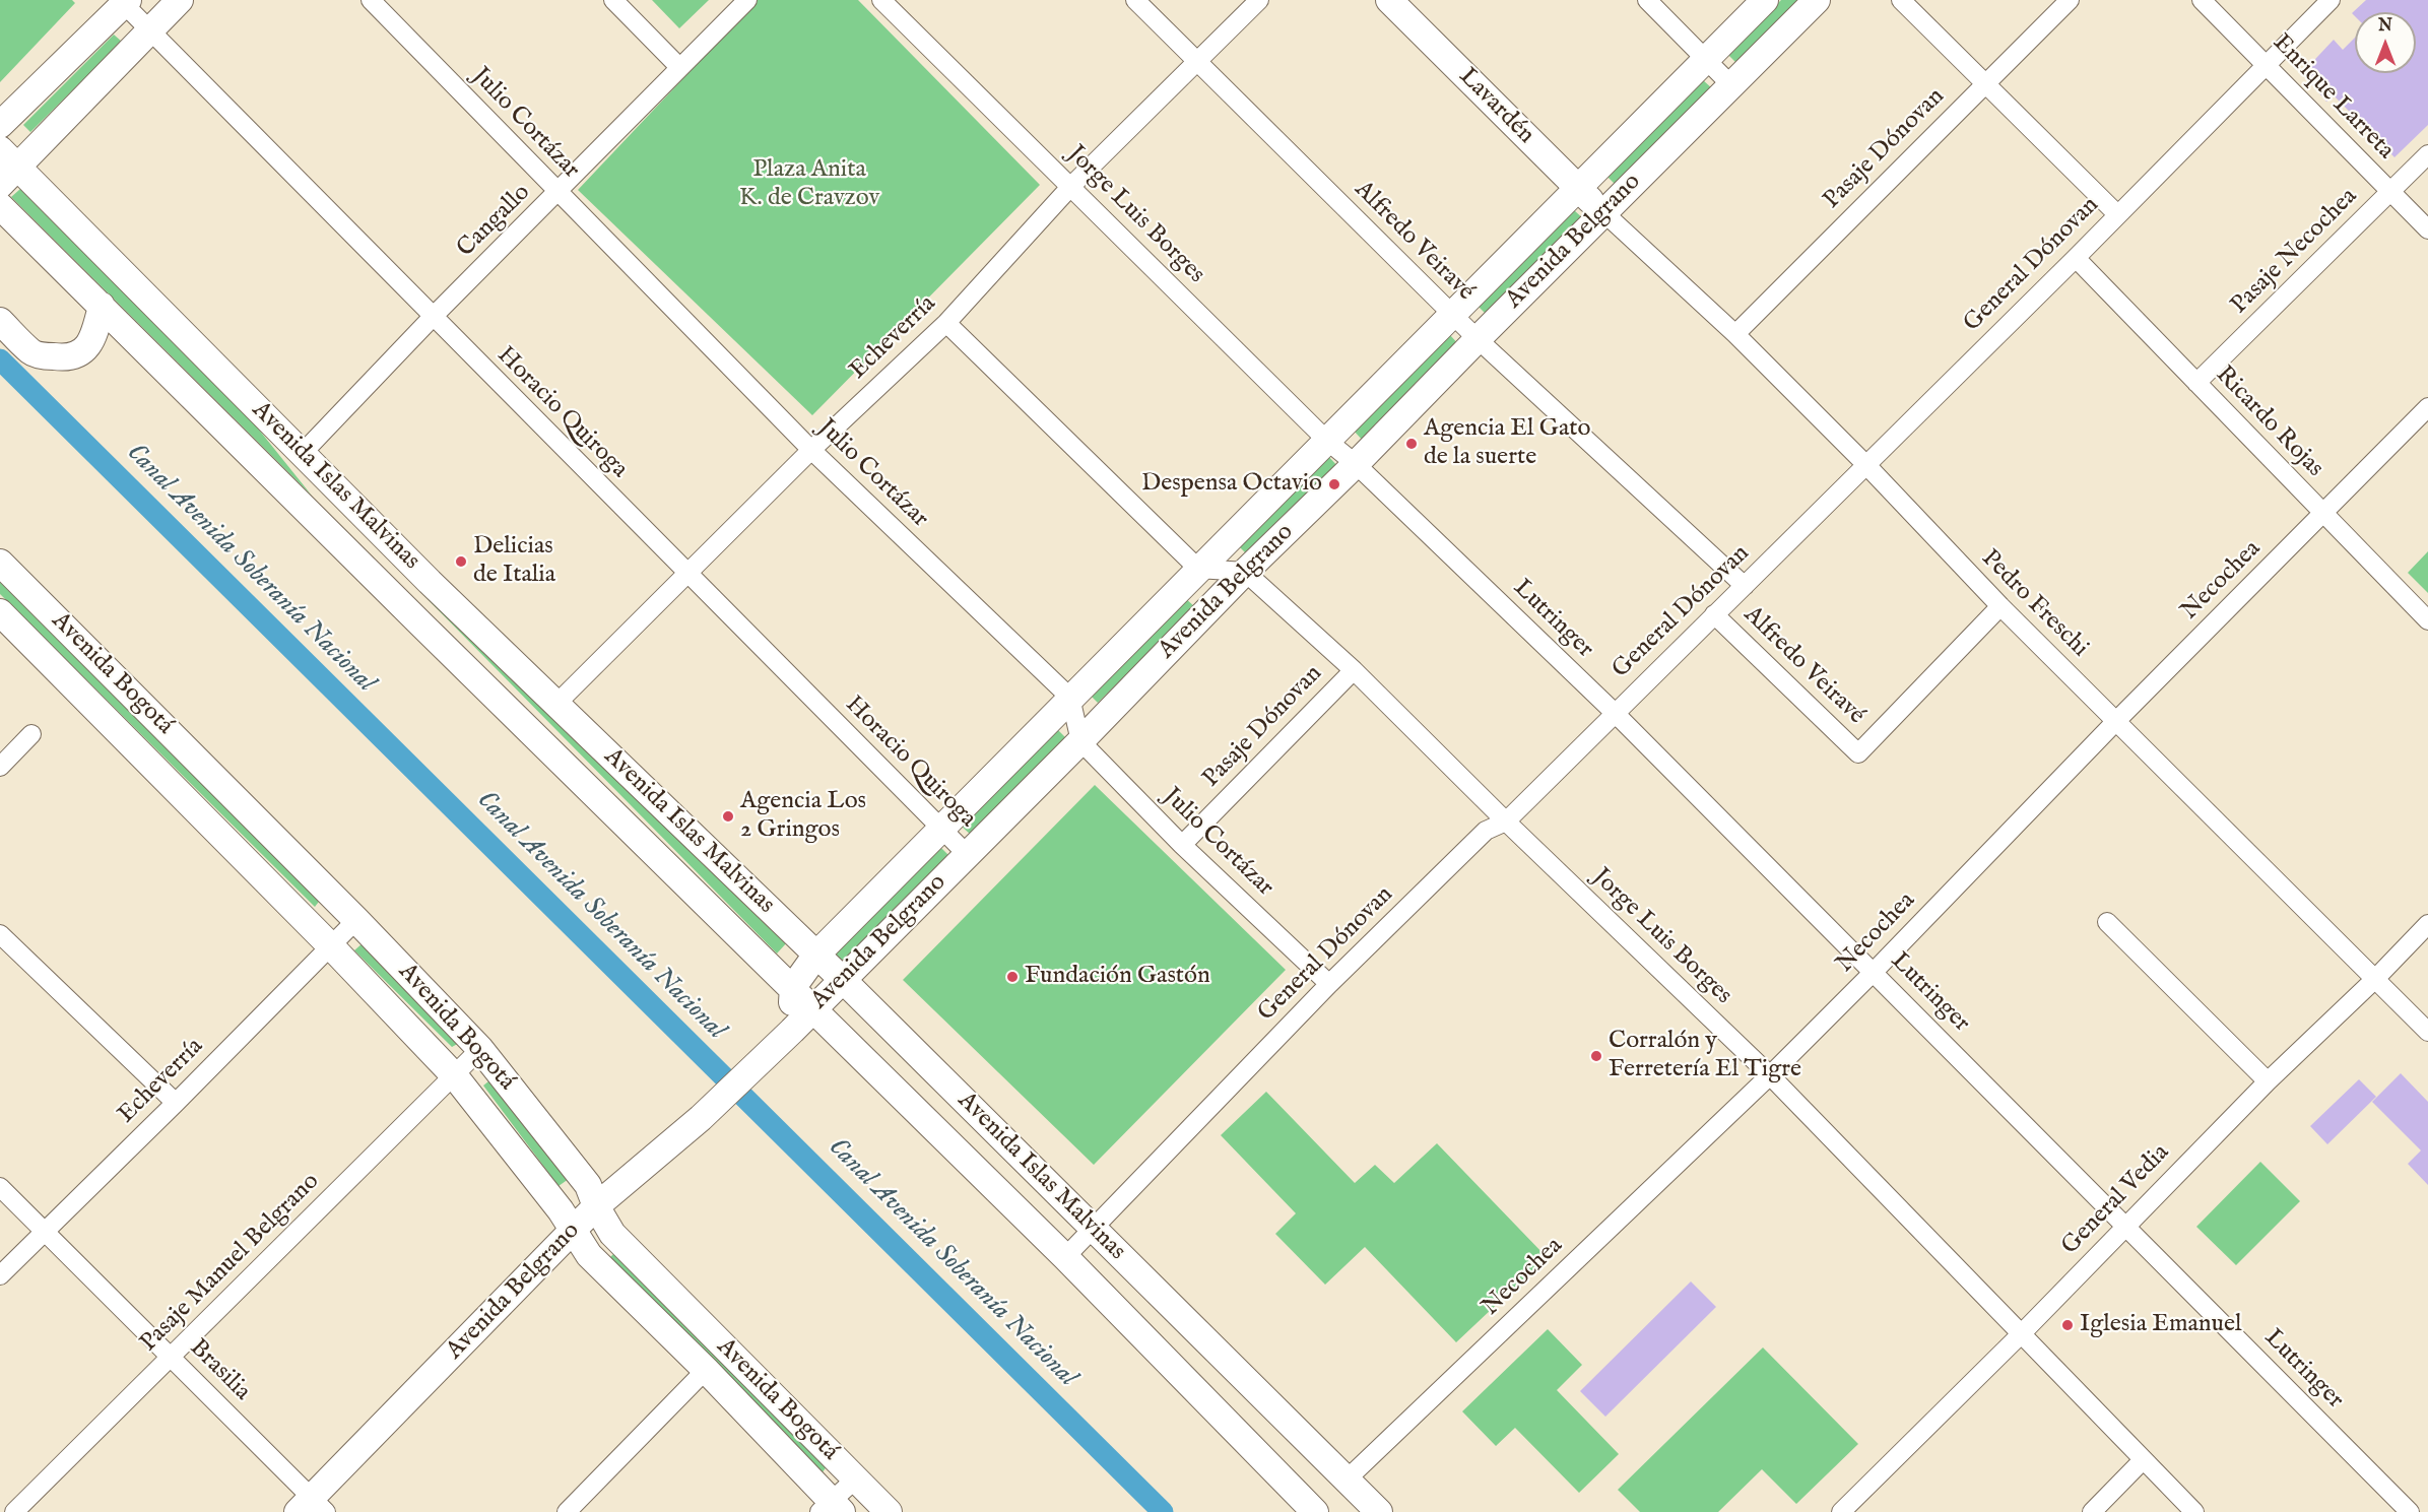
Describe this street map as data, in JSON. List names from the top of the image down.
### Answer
{
  "streets": {
    "main road": [
      "Lavardén",
      "Avenida Belgrano",
      "Avenida Islas Malvinas",
      "Avenida Bogotá"
    ],
    "street": [
      "Enrique Larreta",
      "Julio Cortázar",
      "Pasaje Dónovan",
      "Jorge Luis Borges",
      "Cangallo",
      "Alfredo Veiravé",
      "Pasaje Necochea",
      "General Dónovan",
      "Echeverría",
      "Horacio Quiroga",
      "Ricardo Rojas",
      "Necochea",
      "Pedro Freschi",
      "Lutringer",
      "General Vedia",
      "Pasaje Manuel Belgrano",
      "Brasilia"
    ]
  },
  "crossings": [
    ["Enrique Larreta", "Pasaje Necochea"],
    ["Enrique Larreta", "General Dónovan"],
    ["Lavardén", "Avenida Belgrano"],
    ["Lavardén", "Pedro Freschi"],
    ["Julio Cortázar", "Pasaje Dónovan"],
    ["Julio Cortázar", "Cangallo"],
    ["Julio Cortázar", "Avenida Belgrano"],
    ["Julio Cortázar", "General Dónovan"],
    ["Julio Cortázar", "Echeverría"],
    ["Pasaje Dónovan", "Jorge Luis Borges"],
    ["Pasaje Dónovan", "Pedro Freschi"],
    ["Jorge Luis Borges", "Avenida Belgrano"],
    ["Jorge Luis Borges", "General Dónovan"],
    ["Jorge Luis Borges", "Echeverría"],
    ["Jorge Luis Borges", "Necochea"],
    ["Jorge Luis Borges", "Lutringer"],
    ["Jorge Luis Borges", "General Vedia"],
    ["Cangallo", "Horacio Quiroga"],
    ["Cangallo", "Avenida Islas Malvinas"],
    ["Alfredo Veiravé", "Avenida Belgrano"],
    ["Alfredo Veiravé", "General Dónovan"],
    ["Alfredo Veiravé", "Echeverría"],
    ["Alfredo Veiravé", "Pedro Freschi"],
    ["Avenida Belgrano", "Horacio Quiroga"],
    ["Avenida Belgrano", "Avenida Islas Malvinas"],
    ["Avenida Belgrano", "Pedro Freschi"],
    ["Avenida Belgrano", "Lutringer"],
    ["Avenida Belgrano", "Avenida Bogotá"],
    ["Avenida Belgrano", "Brasilia"],
    ["Pasaje Necochea", "Ricardo Rojas"],
    ["General Dónovan", "Ricardo Rojas"],
    ["General Dónovan", "Avenida Islas Malvinas"],
    ["General Dónovan", "Pedro Freschi"],
    ["General Dónovan", "Lutringer"],
    ["Echeverría", "Horacio Quiroga"],
    ["Echeverría", "Avenida Islas Malvinas"],
    ["Echeverría", "Avenida Bogotá"],
    ["Echeverría", "Brasilia"],
    ["Ricardo Rojas", "Necochea"],
    ["Avenida Islas Malvinas", "Necochea"],
    ["Necochea", "Pedro Freschi"],
    ["Necochea", "Lutringer"],
    ["Pedro Freschi", "General Vedia"],
    ["Lutringer", "General Vedia"],
    ["Avenida Bogotá", "Pasaje Manuel Belgrano"],
    ["Pasaje Manuel Belgrano", "Brasilia"]
  ],
  "water": ["Canal Avenida Soberanía Nacional"],
  "parks": ["Plaza Anita K. de Cravzov"],
  "places": [
    "Agencia El Gato de la suerte",
    "Despensa Octavio",
    "Delicias de Italia",
    "Agencia Los 2 Gringos",
    "Fundación Gastón",
    "Corralón y Ferretería El Tigre",
    "Iglesia Emanuel"
  ],
  "north": "top"
}
